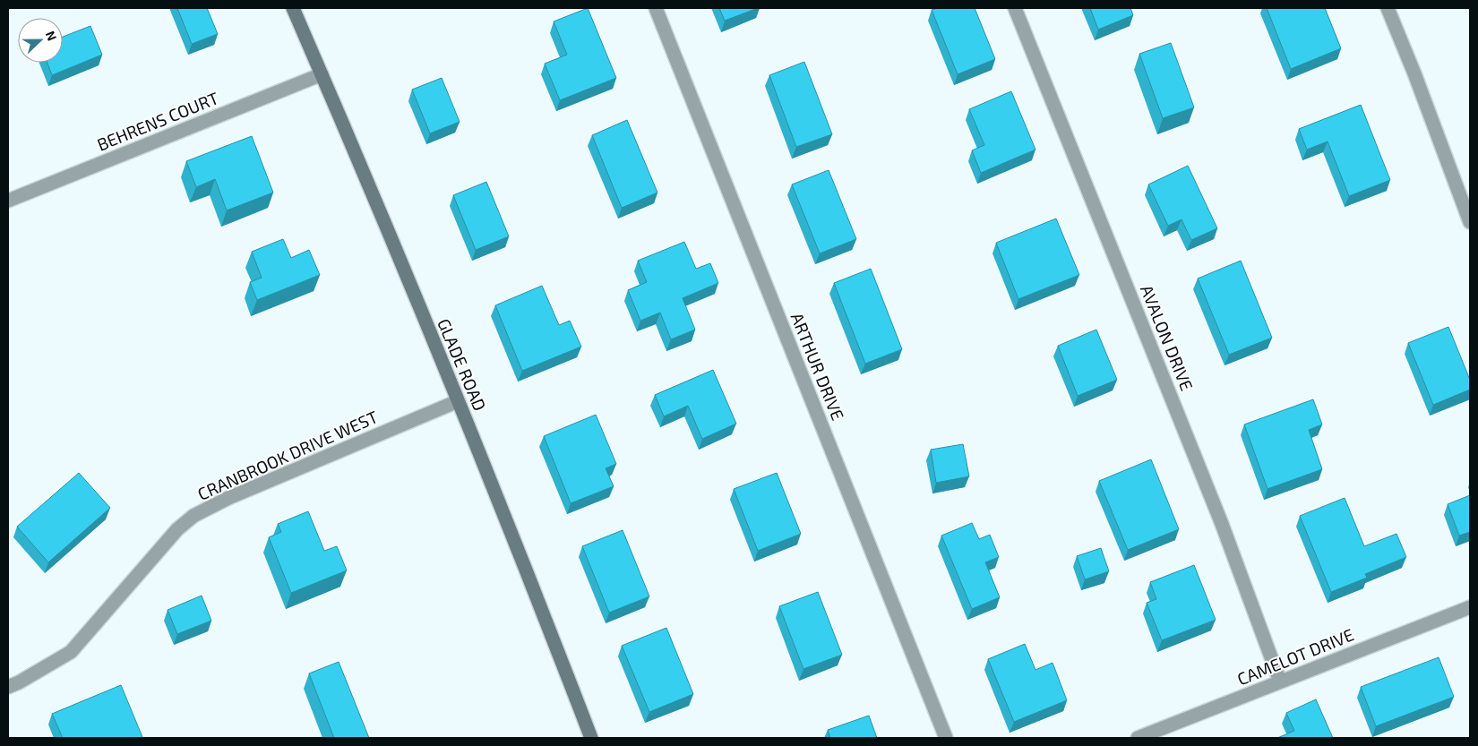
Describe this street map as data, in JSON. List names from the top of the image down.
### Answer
{
  "streets": {
    "main road": ["GLADE ROAD"],
    "street": [
      "BEHRENS COURT",
      "AVALON DRIVE",
      "ARTHUR DRIVE",
      "CRANBROOK DRIVE WEST",
      "CAMELOT DRIVE"
    ]
  },
  "crossings": [
    ["BEHRENS COURT", "GLADE ROAD"],
    ["AVALON DRIVE", "CAMELOT DRIVE"],
    ["GLADE ROAD", "CRANBROOK DRIVE WEST"]
  ],
  "north": "right"
}
